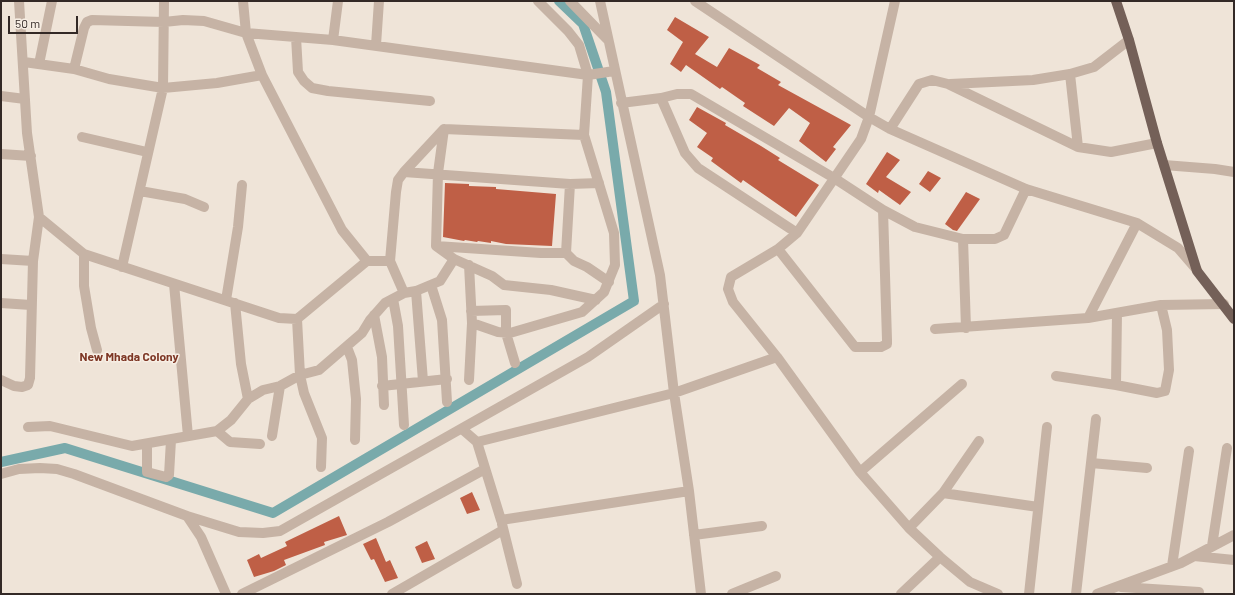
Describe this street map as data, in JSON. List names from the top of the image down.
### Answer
{
  "districts": ["New Mhada Colony"],
  "scale_bar": "50 m"
}
